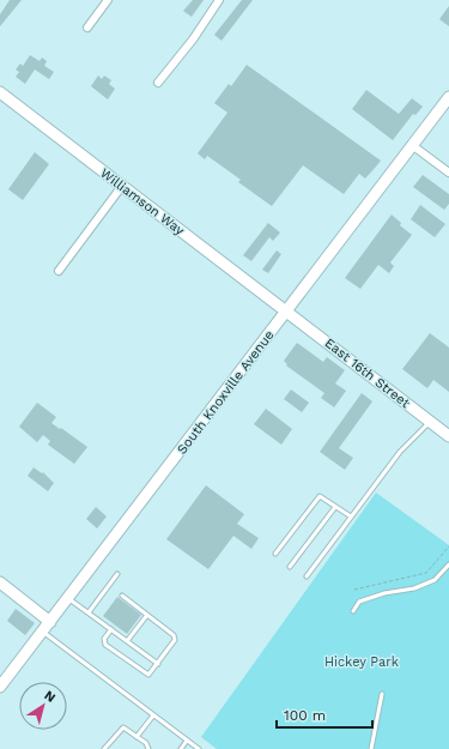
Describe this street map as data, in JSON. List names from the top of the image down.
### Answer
{
  "streets": {
    "main road": ["Williamson Way", "East 16th Street", "South Knoxville Avenue"]
  },
  "crossings": [
    ["Williamson Way", "East 16th Street"],
    ["Williamson Way", "South Knoxville Avenue"],
    ["East 16th Street", "South Knoxville Avenue"]
  ],
  "parks": ["Hickey Park"],
  "scale_bar": "100 m",
  "north": "top right"
}
